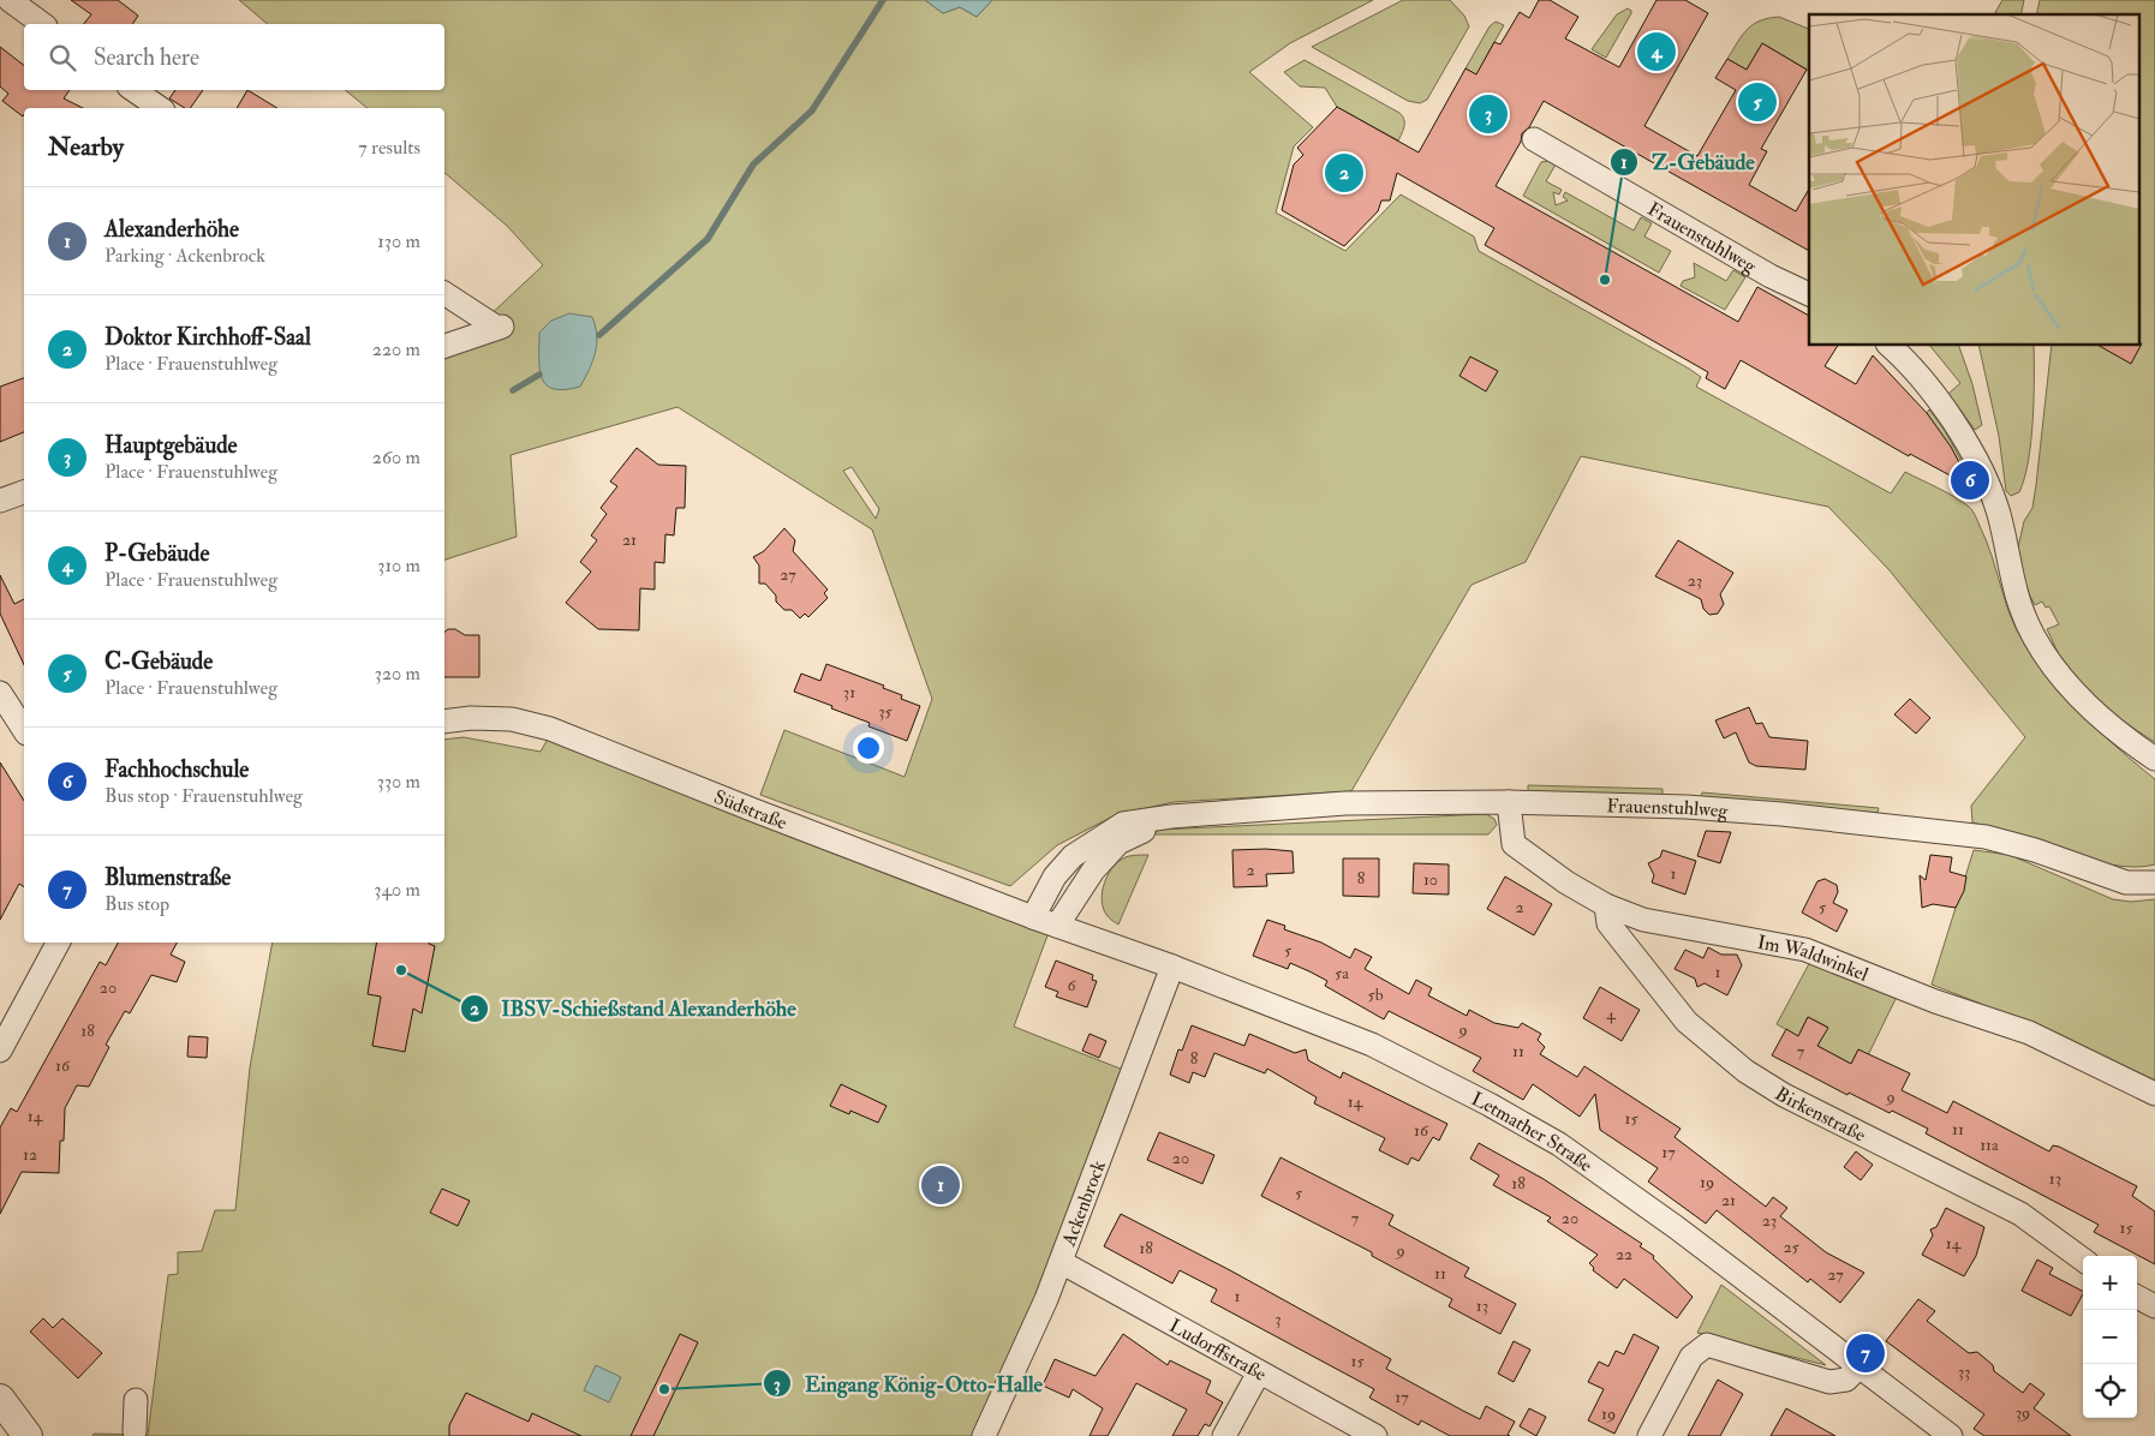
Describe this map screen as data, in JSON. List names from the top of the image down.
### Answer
{
  "streets": {
    "street": [
      "Frauenstuhlweg",
      "Südstraße",
      "Im Waldwinkel",
      "Birkenstraße",
      "Letmather Straße",
      "Ackenbrock",
      "Ludorffstraße"
    ]
  },
  "crossings": [
    ["Frauenstuhlweg", "Südstraße"],
    ["Frauenstuhlweg", "Im Waldwinkel"],
    ["Frauenstuhlweg", "Letmather Straße"],
    ["Südstraße", "Letmather Straße"],
    ["Im Waldwinkel", "Birkenstraße"],
    ["Letmather Straße", "Ackenbrock"],
    ["Ackenbrock", "Ludorffstraße"]
  ],
  "places": ["Z-Gebäude", "IBSV-Schießstand Alexanderhöhe", "Eingang König-Otto-Halle"],
  "house_numbers": [
    "21",
    "27",
    "23",
    "31",
    "35",
    "2",
    "1",
    "8",
    "10",
    "2",
    "5",
    "5",
    "1",
    "5a",
    "6",
    "20",
    "5b",
    "4",
    "9",
    "18",
    "11",
    "7",
    "8",
    "16",
    "9",
    "14",
    "14",
    "15",
    "11",
    "16",
    "11a",
    "17",
    "12",
    "20",
    "13",
    "19",
    "18",
    "5",
    "21",
    "7",
    "20",
    "23",
    "15",
    "14",
    "25",
    "18",
    "9",
    "22",
    "11",
    "27",
    "1",
    "13",
    "3",
    "15",
    "33",
    "17",
    "39",
    "19"
  ],
  "page": {
    "search": "Search here",
    "pins": [
      "4",
      "5",
      "3",
      "2",
      "6",
      "1",
      "7"
    ],
    "heading": ["Nearby", "7 results"],
    "list": [
      {
        "mark": "1",
        "name": "Alexanderhöhe",
        "note": "Parking · Ackenbrock",
        "value": "130 m"
      },
      {
        "mark": "2",
        "name": "Doktor Kirchhoff-Saal",
        "note": "Place · Frauenstuhlweg",
        "value": "220 m"
      },
      {
        "mark": "3",
        "name": "Hauptgebäude",
        "note": "Place · Frauenstuhlweg",
        "value": "260 m"
      },
      {
        "mark": "4",
        "name": "P-Gebäude",
        "note": "Place · Frauenstuhlweg",
        "value": "310 m"
      },
      {
        "mark": "5",
        "name": "C-Gebäude",
        "note": "Place · Frauenstuhlweg",
        "value": "320 m"
      },
      {
        "mark": "6",
        "name": "Fachhochschule",
        "note": "Bus stop · Frauenstuhlweg",
        "value": "330 m"
      },
      {
        "mark": "7",
        "name": "Blumenstraße",
        "note": "Bus stop",
        "value": "340 m"
      }
    ],
    "map_buttons": ["+", "−"]
  }
}
